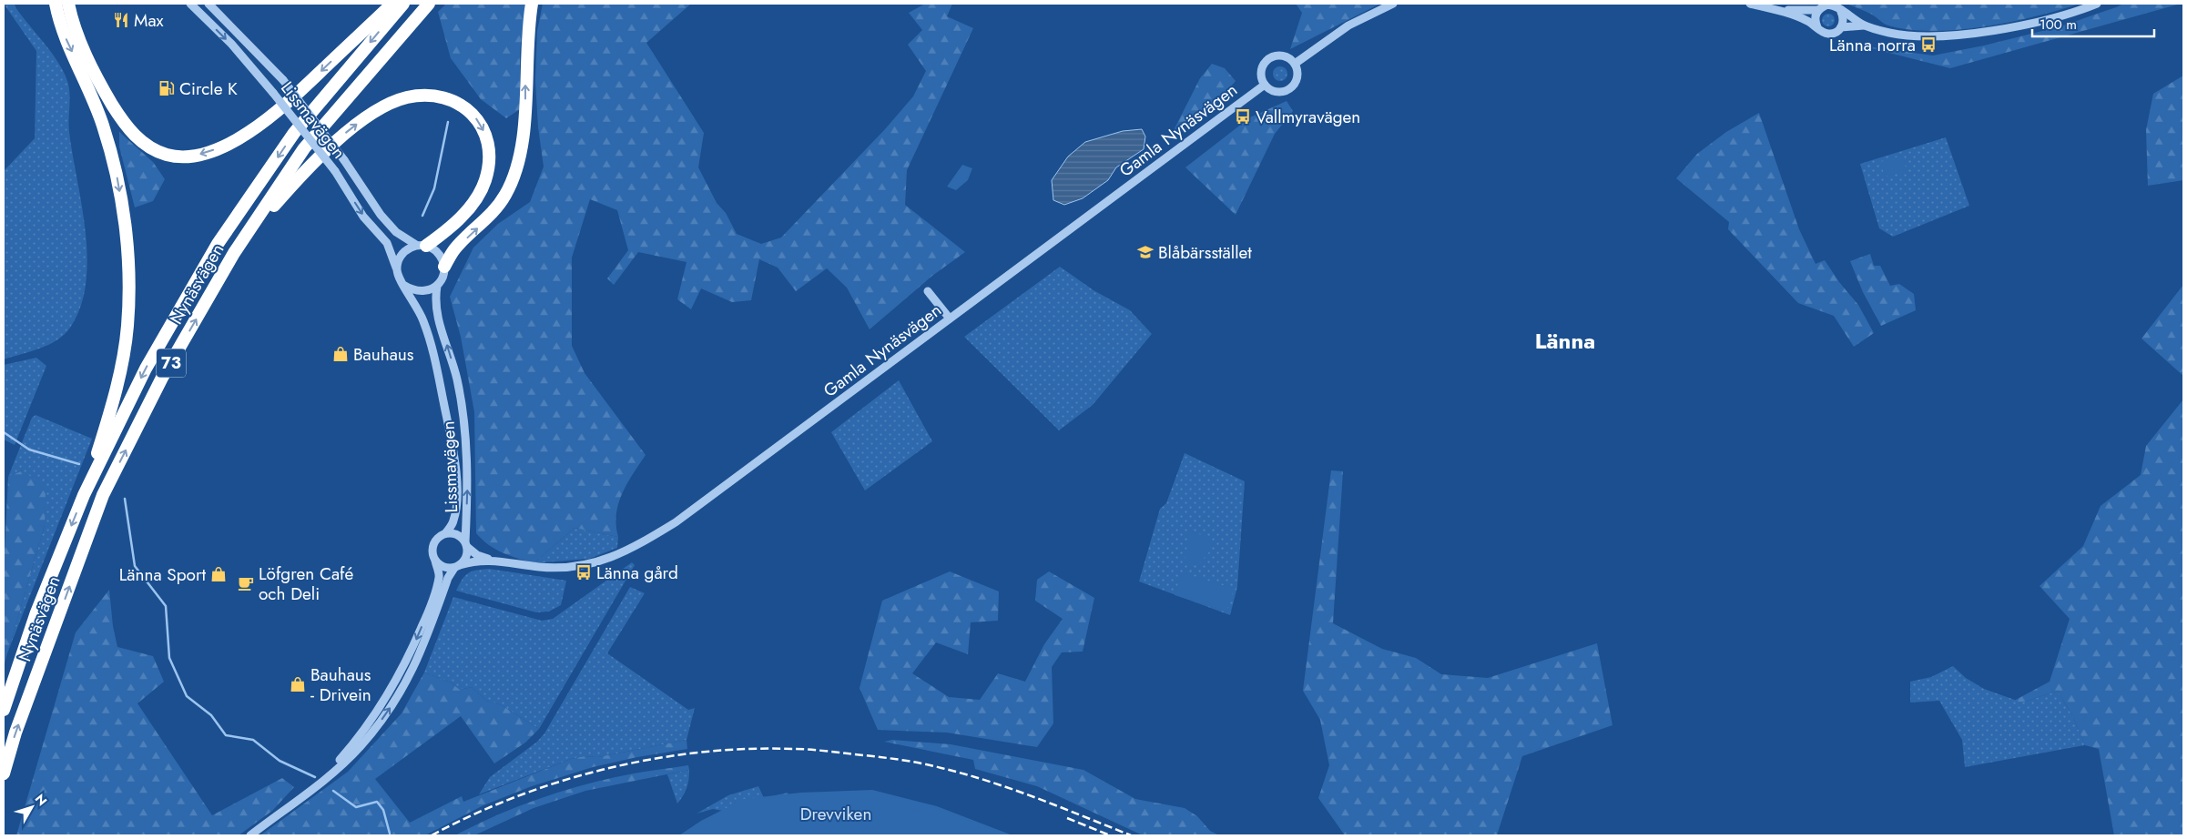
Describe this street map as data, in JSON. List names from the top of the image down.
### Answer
{
  "streets": {
    "highway": ["Nynäsvägen", "73"],
    "street": ["Lissmavägen", "Gamla Nynäsvägen"]
  },
  "crossings": [
    ["Lissmavägen", "Gamla Nynäsvägen"]
  ],
  "districts": ["Länna"],
  "parks": ["Drevviken"],
  "places": {
    "restaurant": ["Max"],
    "bus stop": ["Länna norra", "Vallmyravägen", "Länna gård"],
    "fuel station": ["Circle K"],
    "school or university": ["Blåbärsstället"],
    "shop": ["Bauhaus", "Länna Sport", "Bauhaus - Drivein"],
    "cafe": ["Löfgren Café och Deli"]
  },
  "scale_bar": "100 m",
  "north": "top right"
}
